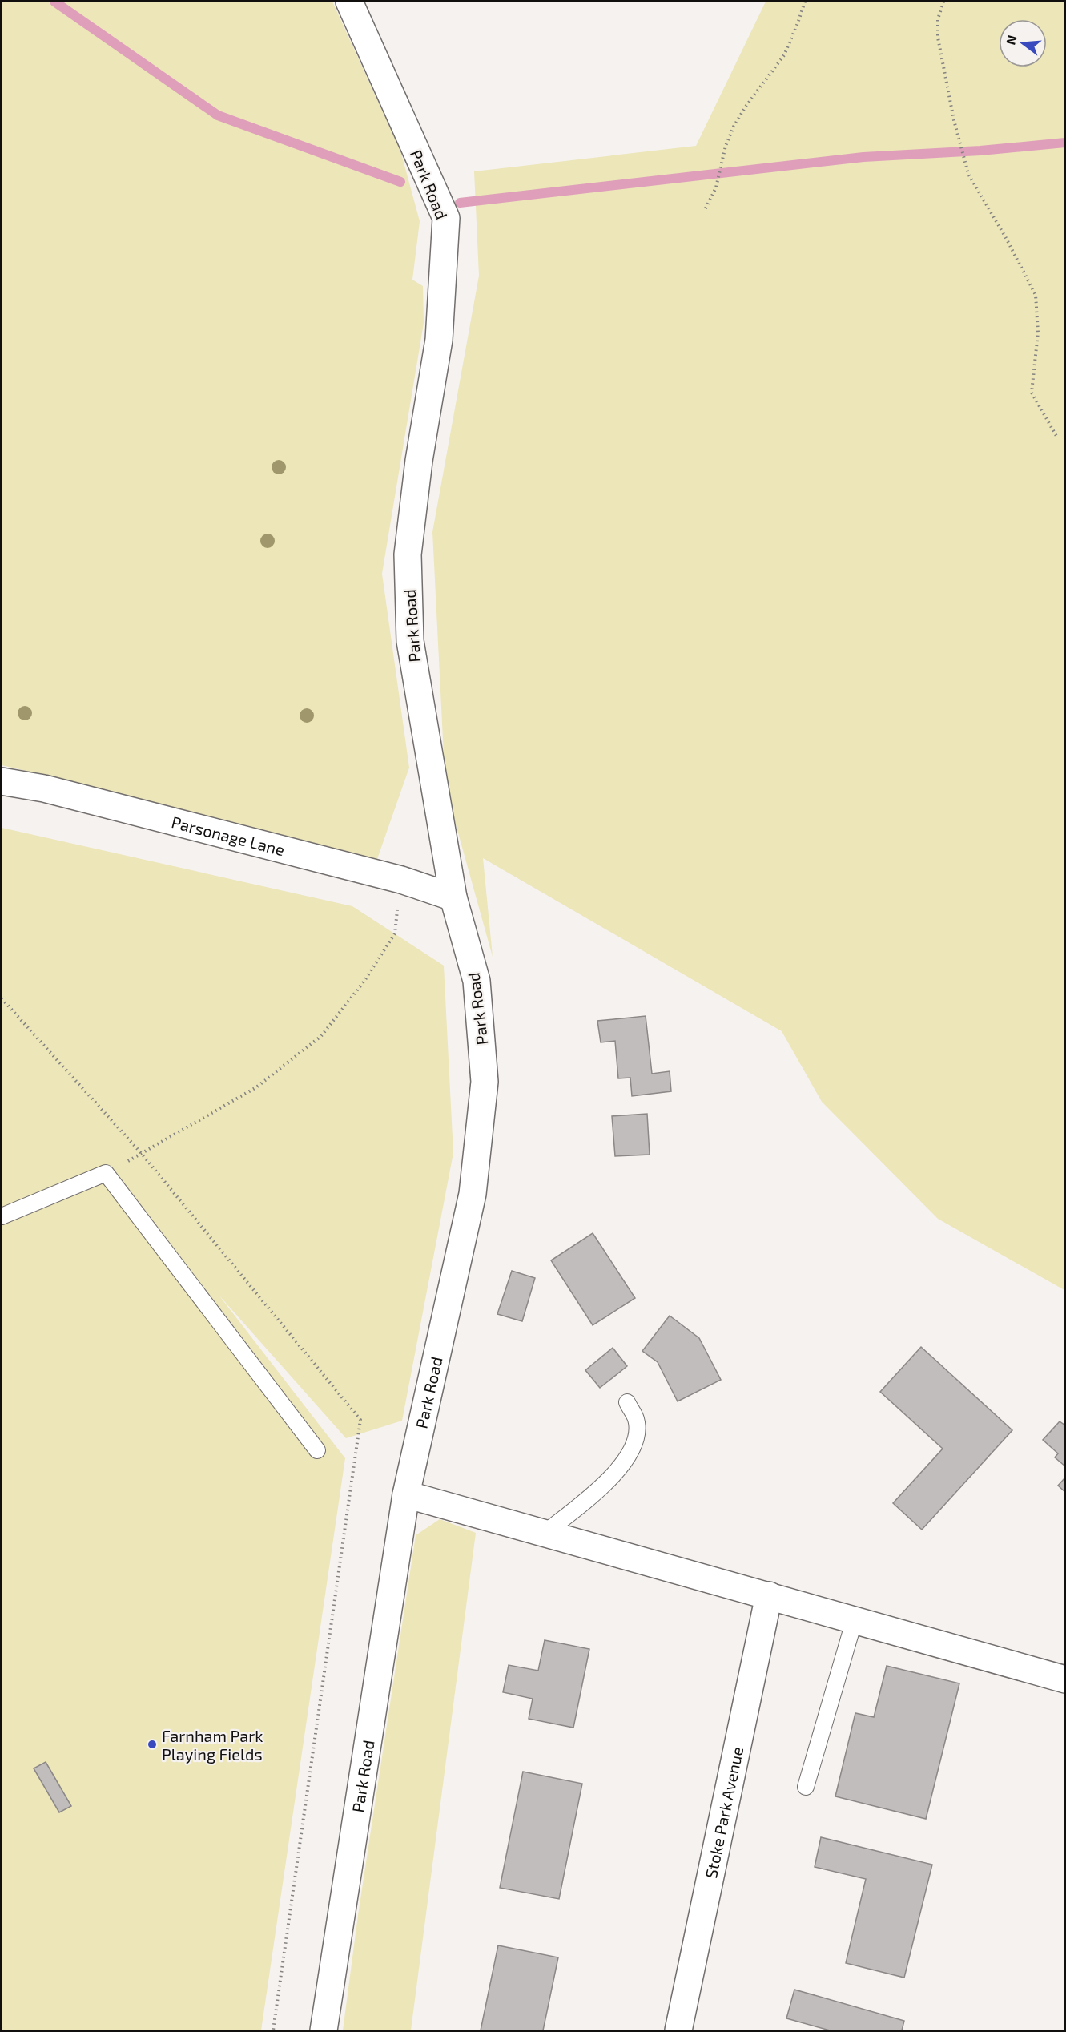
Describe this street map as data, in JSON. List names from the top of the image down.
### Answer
{
  "streets": {
    "main road": ["Park Road", "Parsonage Lane", "Stoke Park Avenue"]
  },
  "crossings": [
    ["Park Road", "Parsonage Lane"]
  ],
  "places": ["Farnham Park Playing Fields"],
  "north": "left"
}
